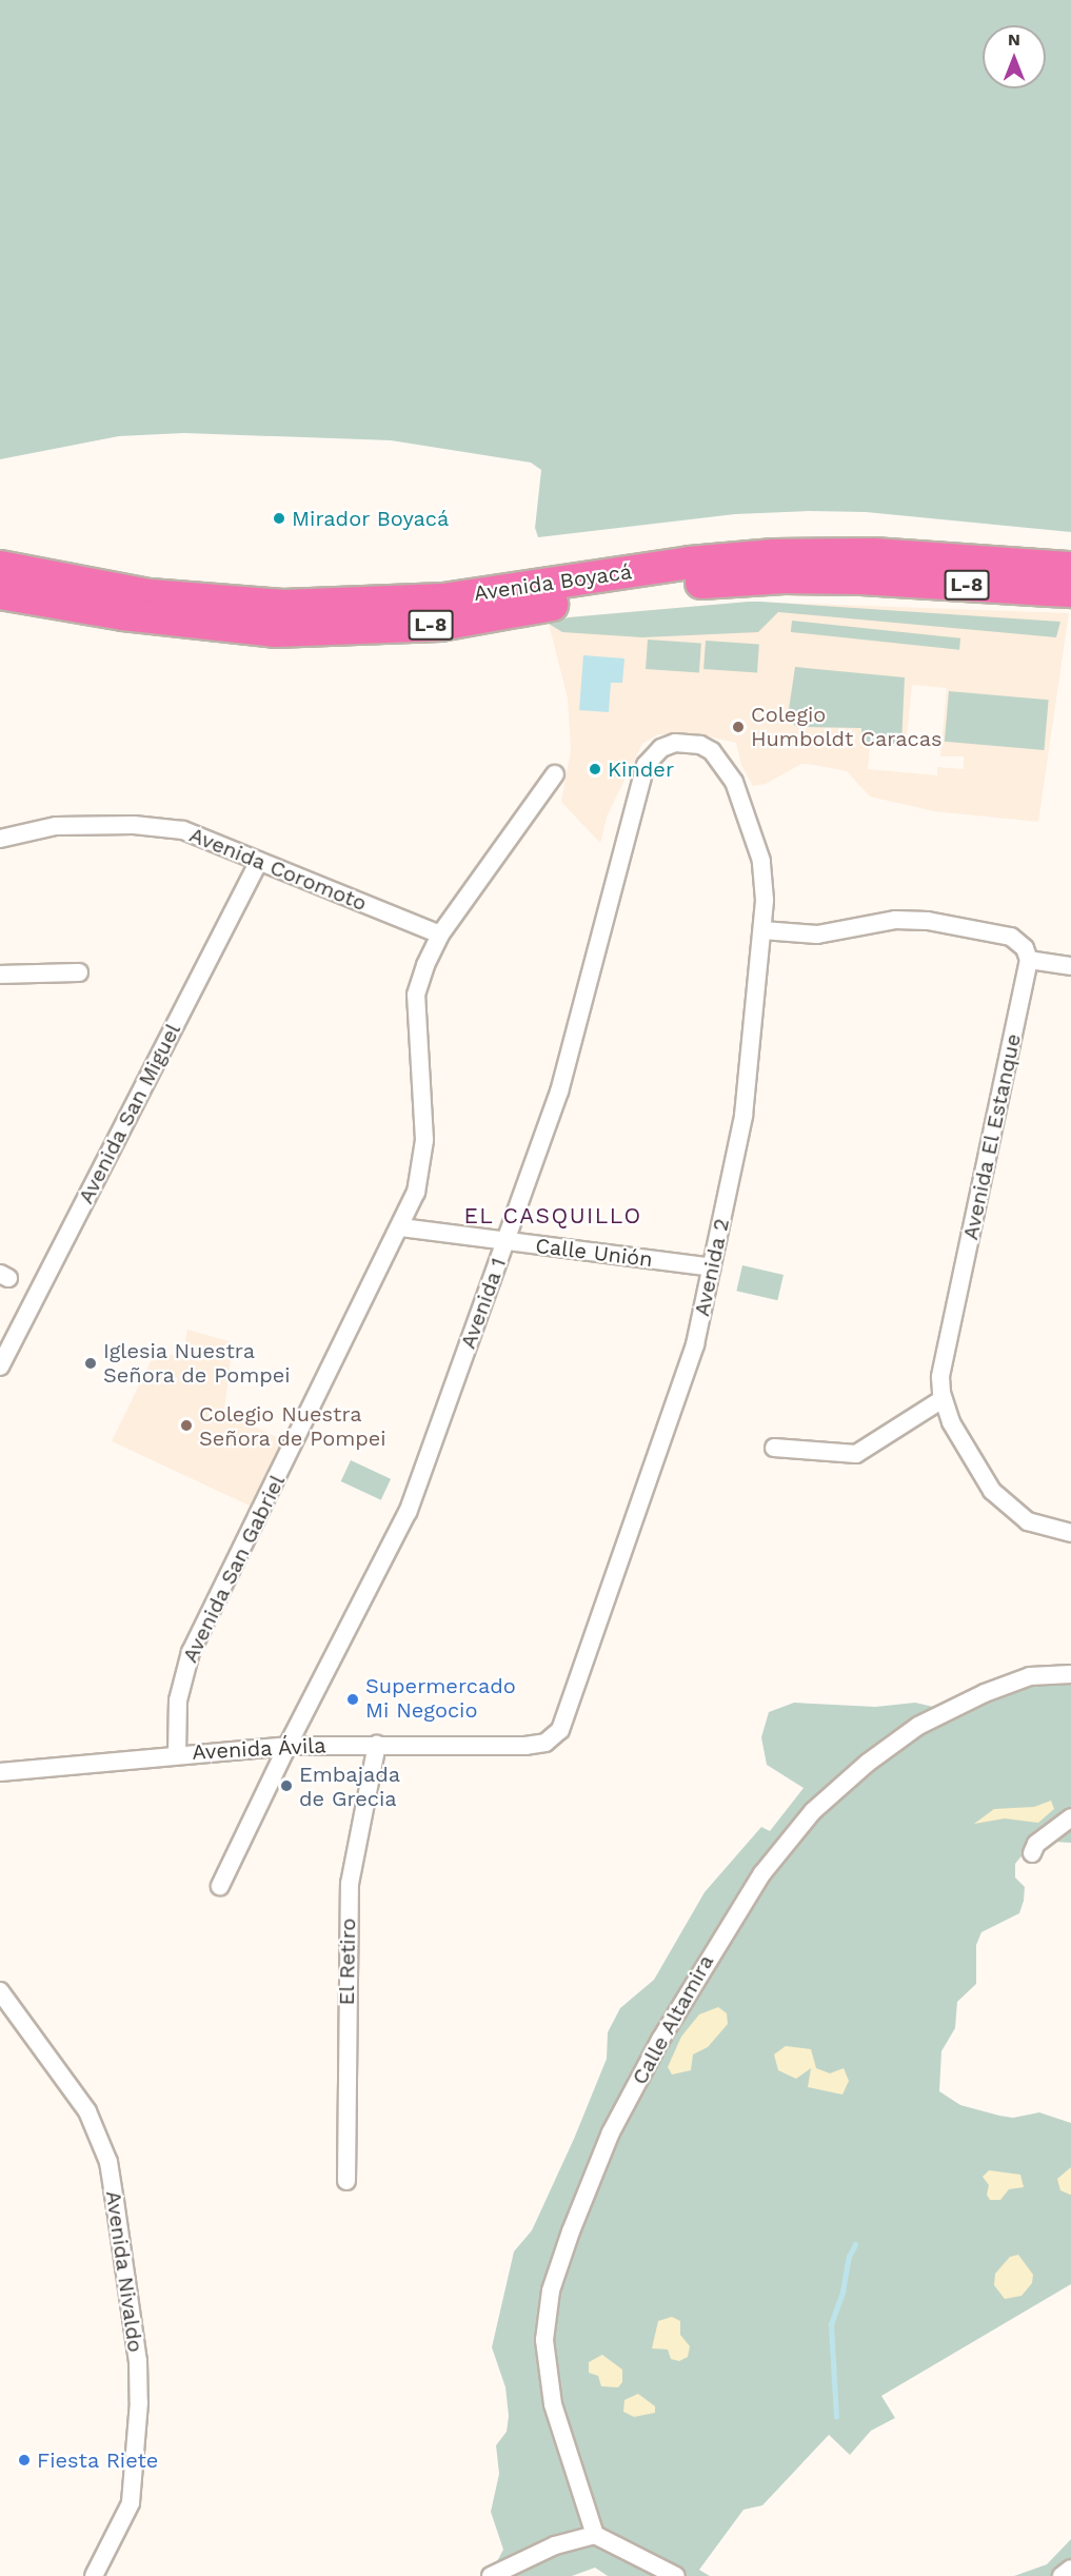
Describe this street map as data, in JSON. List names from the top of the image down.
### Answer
{
  "streets": {
    "highway": ["Avenida Boyacá", "L-8"],
    "street": [
      "Avenida Coromoto",
      "Avenida San Miguel",
      "Avenida El Estanque",
      "Calle Unión",
      "Avenida 2",
      "Avenida 1",
      "Avenida San Gabriel",
      "Avenida Ávila",
      "El Retiro",
      "Calle Altamira",
      "Avenida Nivaldo"
    ]
  },
  "crossings": [
    ["Avenida Coromoto", "Avenida San Miguel"],
    ["Avenida Coromoto", "Avenida San Gabriel"],
    ["Calle Unión", "Avenida 2"],
    ["Calle Unión", "Avenida 1"],
    ["Calle Unión", "Avenida San Gabriel"],
    ["Avenida 2", "Avenida 1"],
    ["Avenida 2", "Avenida Ávila"],
    ["Avenida 1", "Avenida Ávila"],
    ["Avenida San Gabriel", "Avenida Ávila"],
    ["Avenida Ávila", "El Retiro"]
  ],
  "districts": ["EL CASQUILLO"],
  "places": [
    "Mirador Boyacá",
    "Colegio Humboldt Caracas",
    "Kinder",
    "Iglesia Nuestra Señora de Pompei",
    "Colegio Nuestra Señora de Pompei",
    "Supermercado Mi Negocio",
    "Embajada de Grecia",
    "Fiesta Riete"
  ],
  "north": "top"
}
